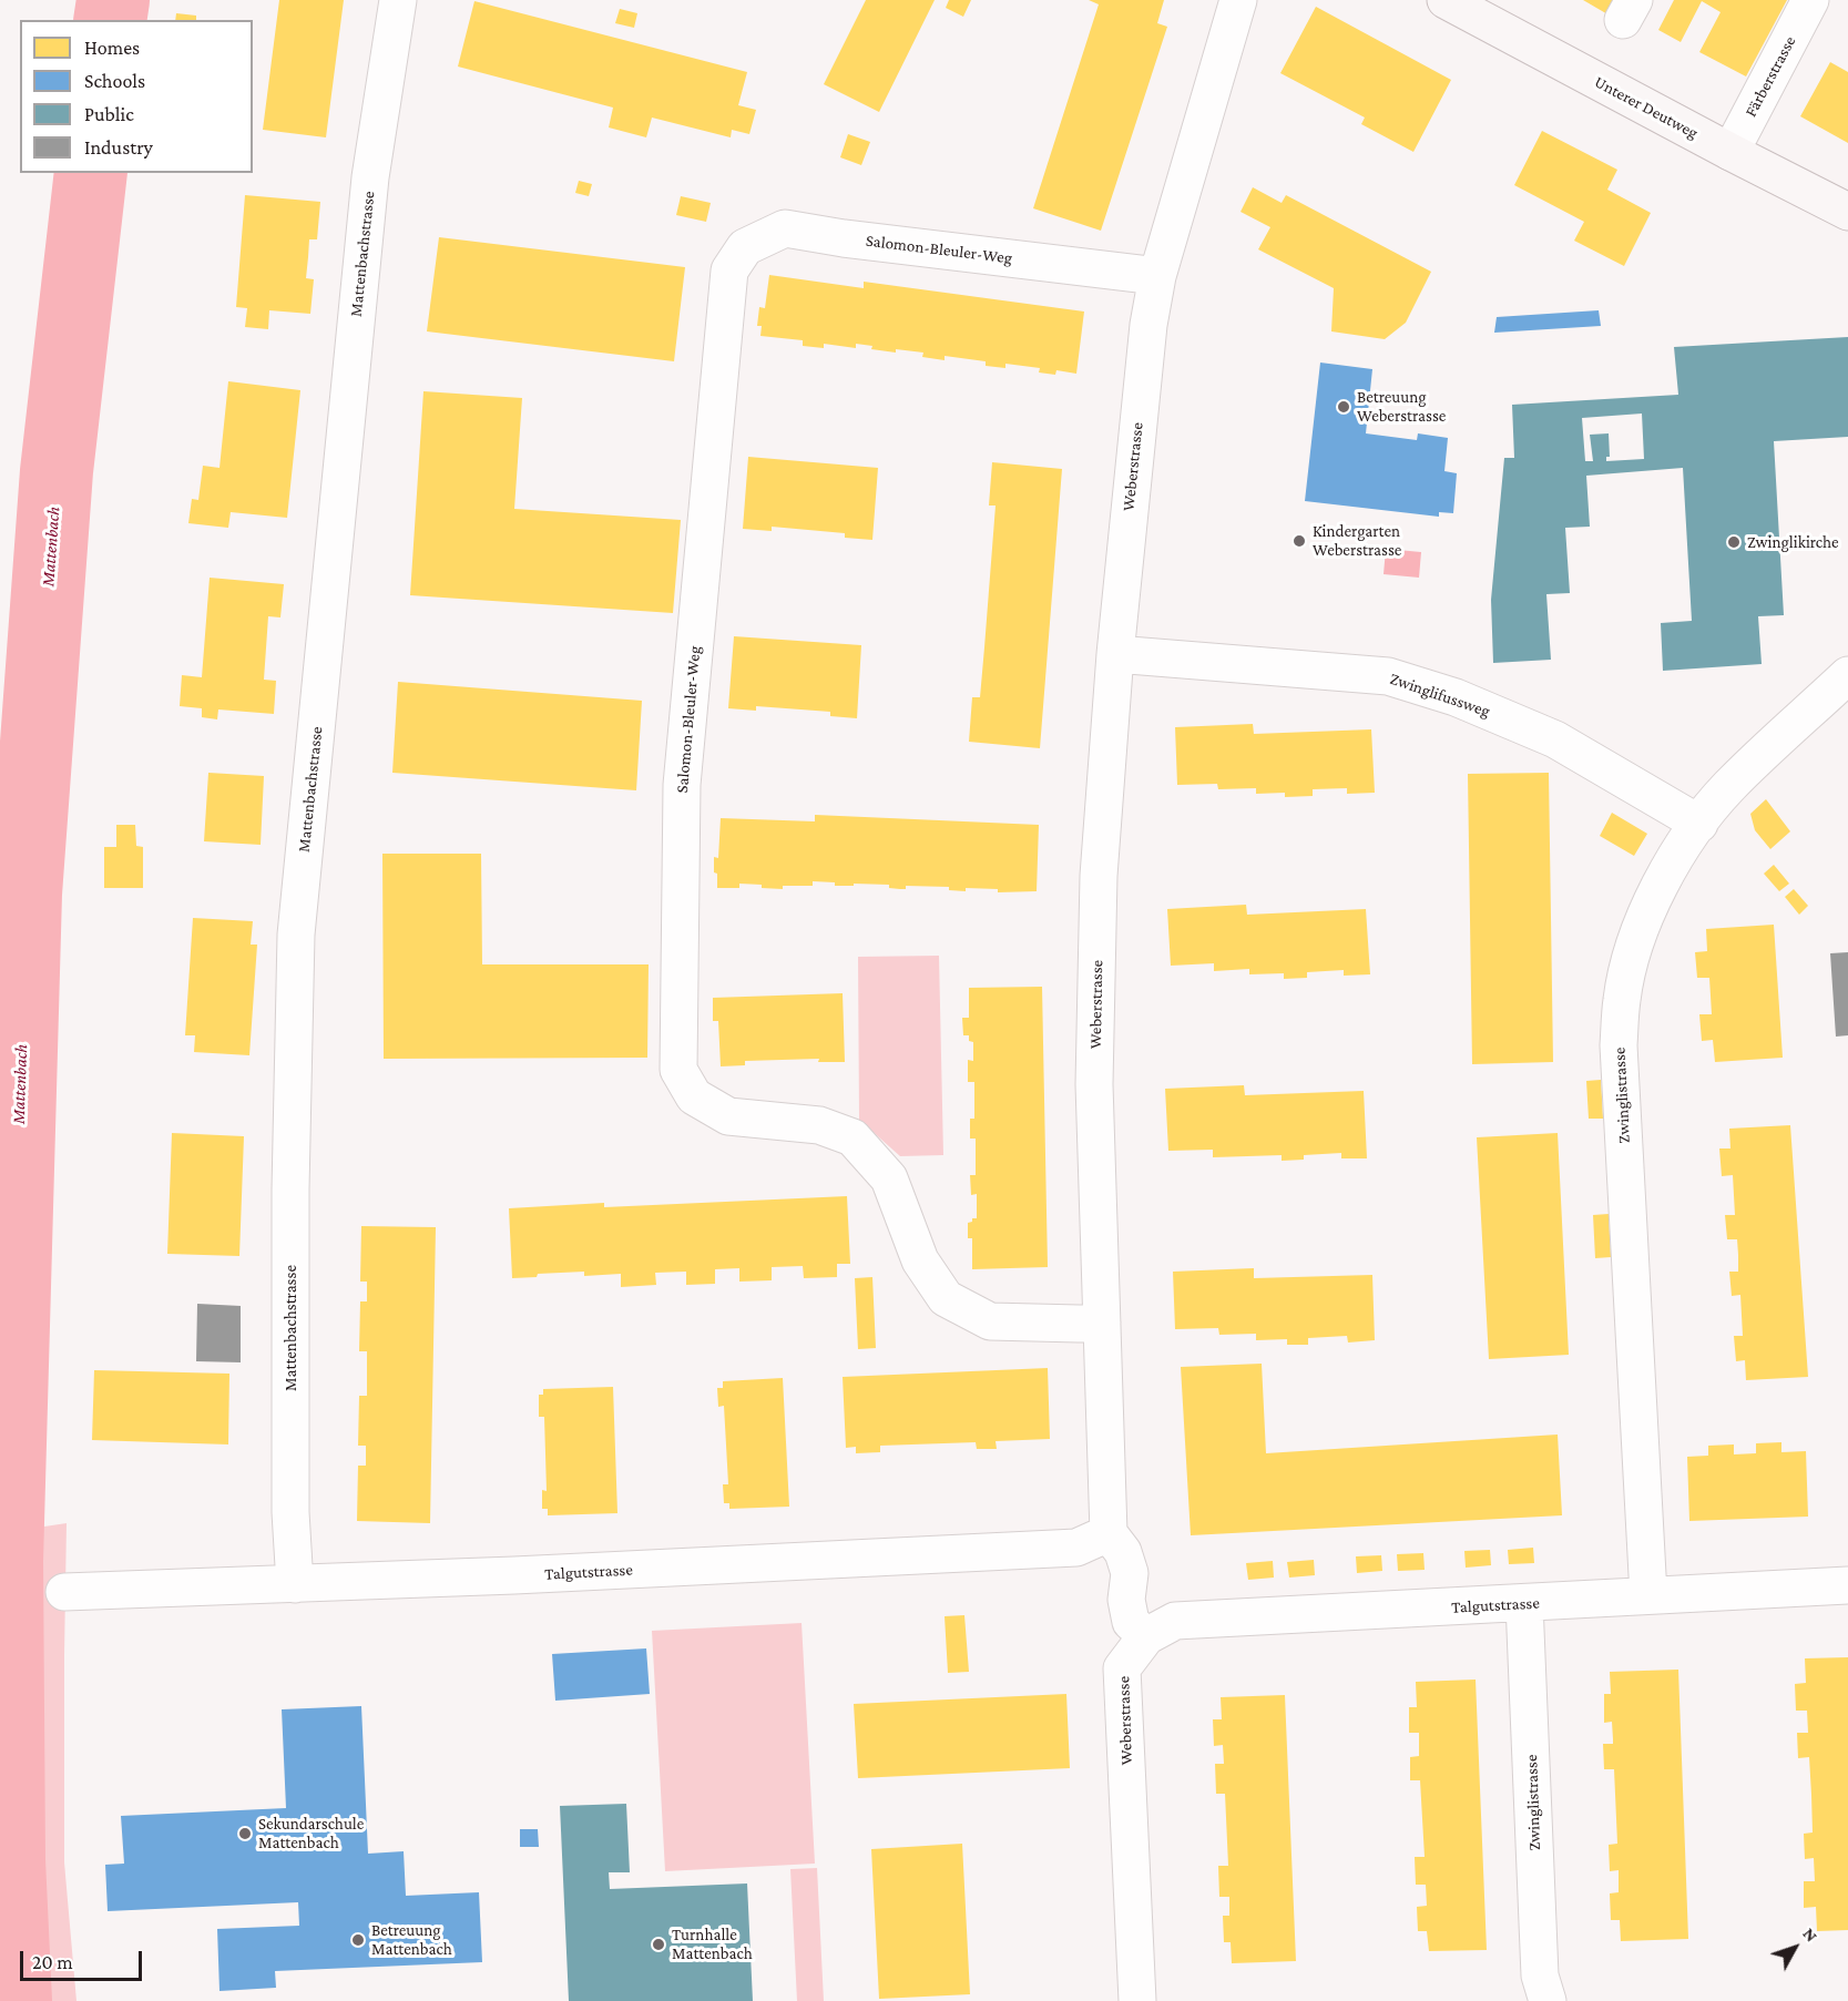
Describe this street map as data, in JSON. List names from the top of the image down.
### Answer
{
  "streets": {
    "main road": ["Unterer Deutweg"],
    "street": [
      "Färberstrasse",
      "Salomon-Bleuler-Weg",
      "Mattenbachstrasse",
      "Weberstrasse",
      "Zwinglifussweg",
      "Zwinglistrasse",
      "Talgutstrasse"
    ]
  },
  "crossings": [
    ["Färberstrasse", "Unterer Deutweg"],
    ["Salomon-Bleuler-Weg", "Weberstrasse"],
    ["Mattenbachstrasse", "Talgutstrasse"],
    ["Weberstrasse", "Zwinglifussweg"],
    ["Weberstrasse", "Talgutstrasse"],
    ["Zwinglifussweg", "Zwinglistrasse"],
    ["Zwinglistrasse", "Talgutstrasse"]
  ],
  "water": ["Mattenbach"],
  "places": [
    "Betreuung Weberstrasse",
    "Kindergarten Weberstrasse",
    "Zwinglikirche",
    "Sekundarschule Mattenbach",
    "Betreuung Mattenbach",
    "Turnhalle Mattenbach"
  ],
  "legend": [
    "Homes",
    "Schools",
    "Public",
    "Industry"
  ],
  "scale_bar": "20 m",
  "north": "top right"
}
